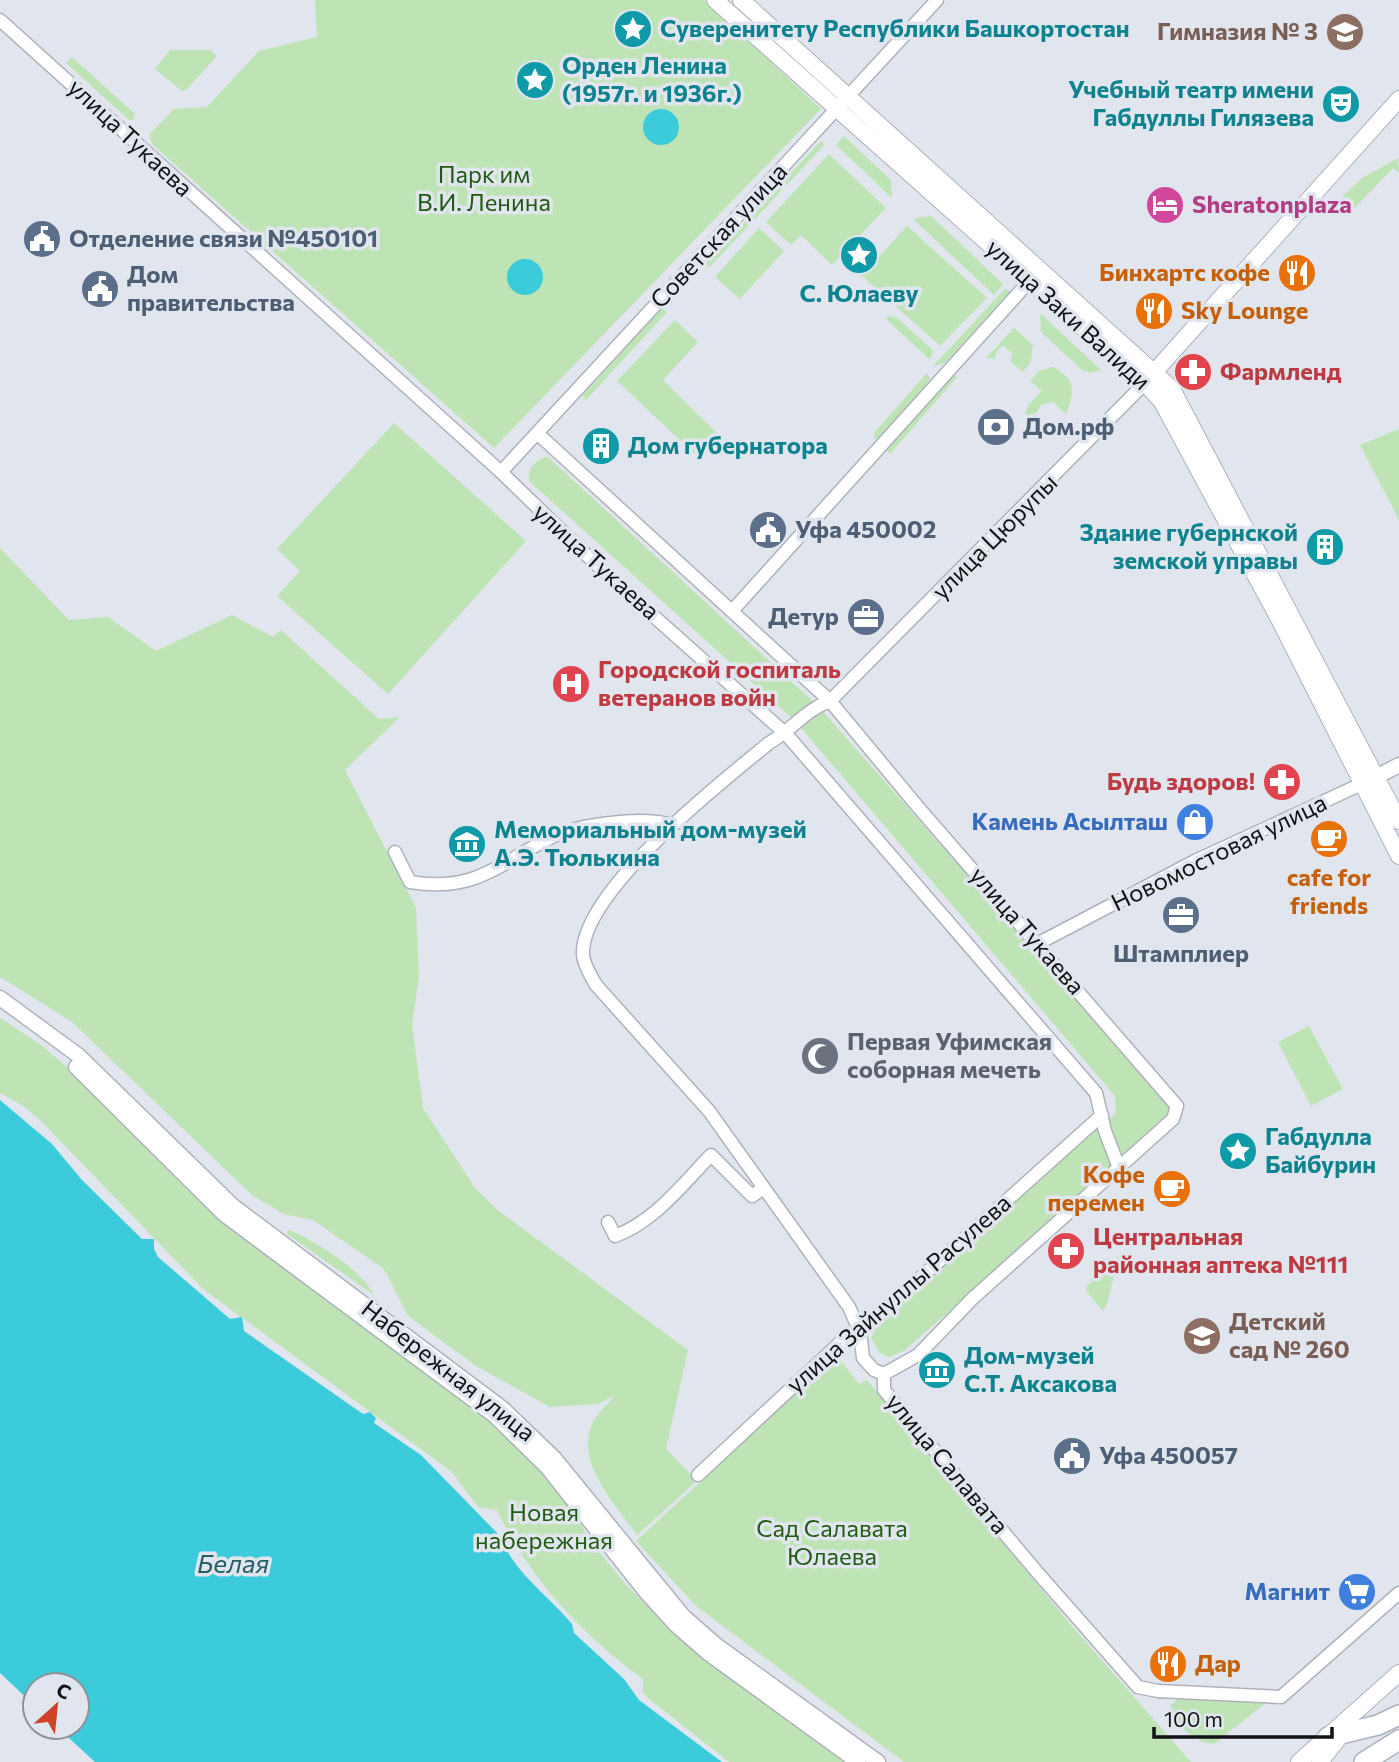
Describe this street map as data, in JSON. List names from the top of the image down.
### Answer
{
  "streets": {
    "main road": ["улица Заки Валиди", "улица Цюрупы"],
    "street": [
      "улица Тукаева",
      "Советская улица",
      "Новомостовая улица",
      "улица Зайнуллы Расулева",
      "Набережная улица",
      "улица Салавата"
    ]
  },
  "crossings": [
    ["улица Тукаева", "Советская улица"],
    ["улица Тукаева", "улица Цюрупы"],
    ["улица Тукаева", "Новомостовая улица"],
    ["улица Тукаева", "улица Зайнуллы Расулева"],
    ["Советская улица", "улица Заки Валиди"],
    ["улица Заки Валиди", "улица Цюрупы"],
    ["улица Заки Валиди", "Новомостовая улица"],
    ["улица Цюрупы", "улица Салавата"],
    ["улица Зайнуллы Расулева", "улица Салавата"]
  ],
  "water": ["Белая"],
  "parks": ["Парк им В.И. Ленина", "Новая набережная", "Сад Салавата Юлаева"],
  "places": {
    "place": [
      "Суверенитету Республики Башкортостан",
      "Орден Ленина (1957г. и 1936г.)",
      "С. Юлаеву",
      "Габдулла Байбурин"
    ],
    "school or university": ["Гимназия № 3", "Детский сад № 260"],
    "theatre": ["Учебный театр имени Габдуллы Гилязева"],
    "hotel": ["Sheratonplaza"],
    "public building": [
      "Отделение связи №450101",
      "Дом правительства",
      "Уфа 450002",
      "Уфа 450057"
    ],
    "restaurant": ["Бинхартс кофе", "Sky Lounge", "Дар"],
    "pharmacy": ["Фармленд", "Будь здоров!", "Центральная районная аптека №111"],
    "bank": ["Дом.рф"],
    "building": ["Дом губернатора", "Здание губернской земской управы"],
    "office": ["Детур", "Штамплиер"],
    "hospital": ["Городской госпиталь ветеранов войн"],
    "shop": ["Камень Асылташ"],
    "cafe": ["cafe for friends", "Кофе перемен"],
    "museum": ["Мемориальный дом-музей А.Э. Тюлькина", "Дом-музей С.Т. Аксакова"],
    "mosque": ["Первая Уфимская соборная мечеть"],
    "supermarket": ["Магнит"]
  },
  "scale_bar": "100 m",
  "north": "top right"
}
